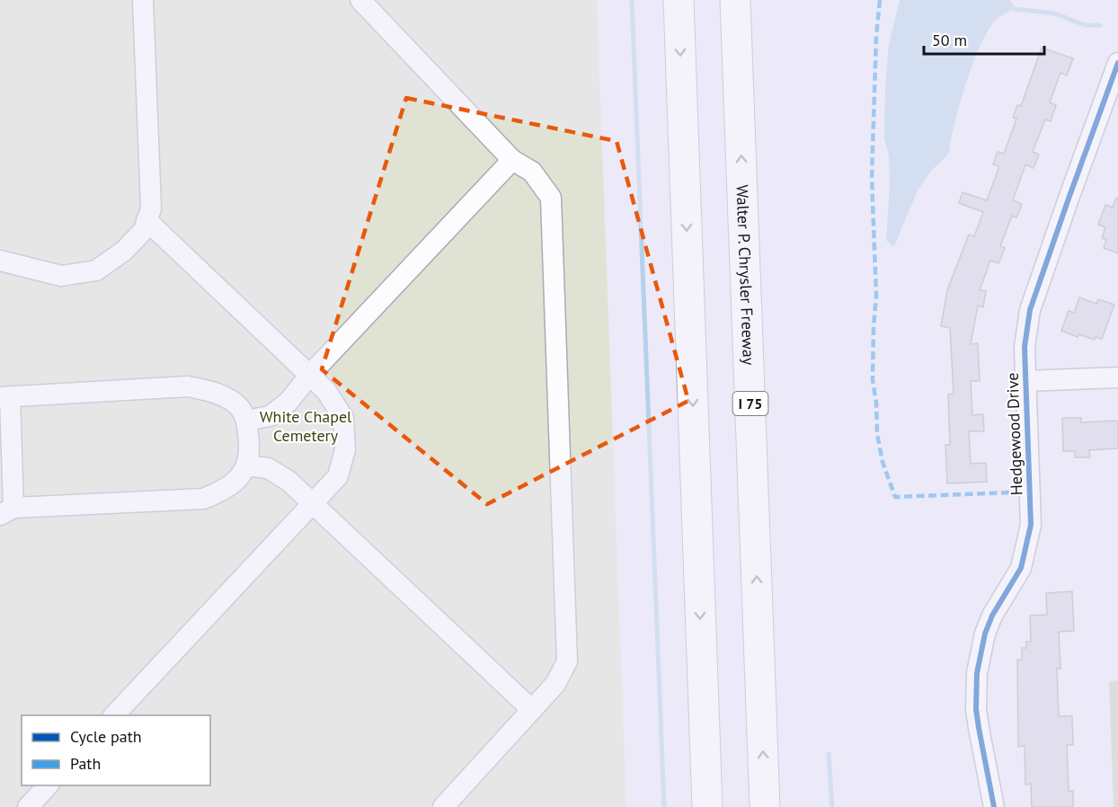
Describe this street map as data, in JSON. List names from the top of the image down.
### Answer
{
  "streets": {
    "highway": ["Walter P. Chrysler Freeway", "I 75"],
    "street": ["Hedgewood Drive"]
  },
  "parks": ["White Chapel Cemetery"],
  "legend": ["Cycle path", "Path"],
  "scale_bar": "50 m"
}
